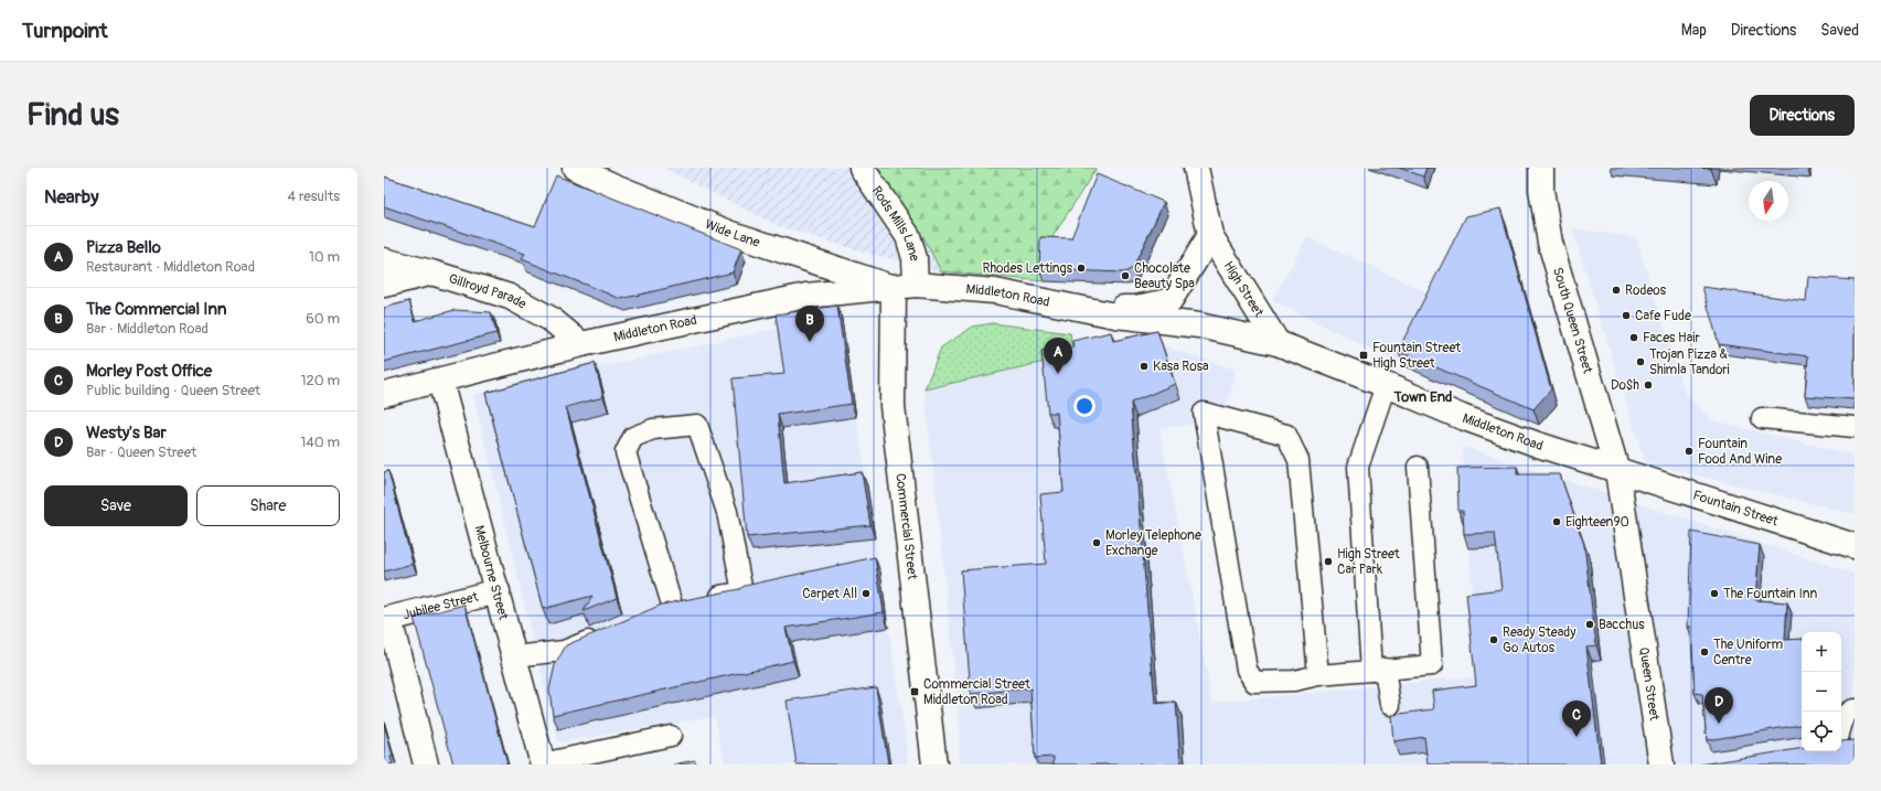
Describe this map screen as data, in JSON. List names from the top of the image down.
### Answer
{
  "streets": {
    "street": [
      "Rods Mills Lane",
      "Wide Lane",
      "High Street",
      "Gillroyd Parade",
      "Middleton Road",
      "South Queen Street",
      "Fountain Street",
      "Commercial Street",
      "Melbourne Street",
      "Jubilee Street",
      "Queen Street"
    ]
  },
  "crossings": [
    ["Rods Mills Lane", "Wide Lane"],
    ["Rods Mills Lane", "Middleton Road"],
    ["Rods Mills Lane", "Commercial Street"],
    ["Wide Lane", "Middleton Road"],
    ["Wide Lane", "Commercial Street"],
    ["High Street", "Middleton Road"],
    ["Gillroyd Parade", "Middleton Road"],
    ["Middleton Road", "South Queen Street"],
    ["Middleton Road", "Fountain Street"],
    ["Middleton Road", "Commercial Street"],
    ["Middleton Road", "Melbourne Street"],
    ["Middleton Road", "Queen Street"],
    ["South Queen Street", "Fountain Street"],
    ["South Queen Street", "Queen Street"],
    ["Fountain Street", "Queen Street"],
    ["Melbourne Street", "Jubilee Street"]
  ],
  "districts": ["Town End"],
  "places": {
    "other": [
      "Rhodes Lettings",
      "Chocolate Beauty Spa",
      "Rodeos",
      "Cafe Fude",
      "Faces Hair",
      "Trojan Pizza & Shimla Tandori",
      "Kasa Rosa",
      "Do$h",
      "Fountain Food And Wine",
      "Eighteen90",
      "Morley Telephone Exchange",
      "High Street Car Park",
      "Carpet All",
      "The Fountain Inn",
      "Bacchus",
      "Ready Steady Go Autos",
      "The Uniform Centre"
    ],
    "transit": ["Fountain Street High Street", "Commercial Street Middleton Road"]
  },
  "north": "bottom",
  "page": {
    "header": "Turnpoint",
    "nav": ["Map", "Directions", "Saved"],
    "buttons": [
      "Directions",
      ["Save", "Share"]
    ],
    "title": "Find us",
    "heading": ["Nearby", "4 results"],
    "list": [
      {
        "mark": "A",
        "name": "Pizza Bello",
        "note": "Restaurant · Middleton Road",
        "value": "10 m"
      },
      {
        "mark": "B",
        "name": "The Commercial Inn",
        "note": "Bar · Middleton Road",
        "value": "60 m"
      },
      {
        "mark": "C",
        "name": "Morley Post Office",
        "note": "Public building · Queen Street",
        "value": "120 m"
      },
      {
        "mark": "D",
        "name": "Westy's Bar",
        "note": "Bar · Queen Street",
        "value": "140 m"
      }
    ],
    "pins": [
      "B",
      "A",
      "D",
      "C"
    ],
    "map_buttons": ["+", "−"]
  }
}
